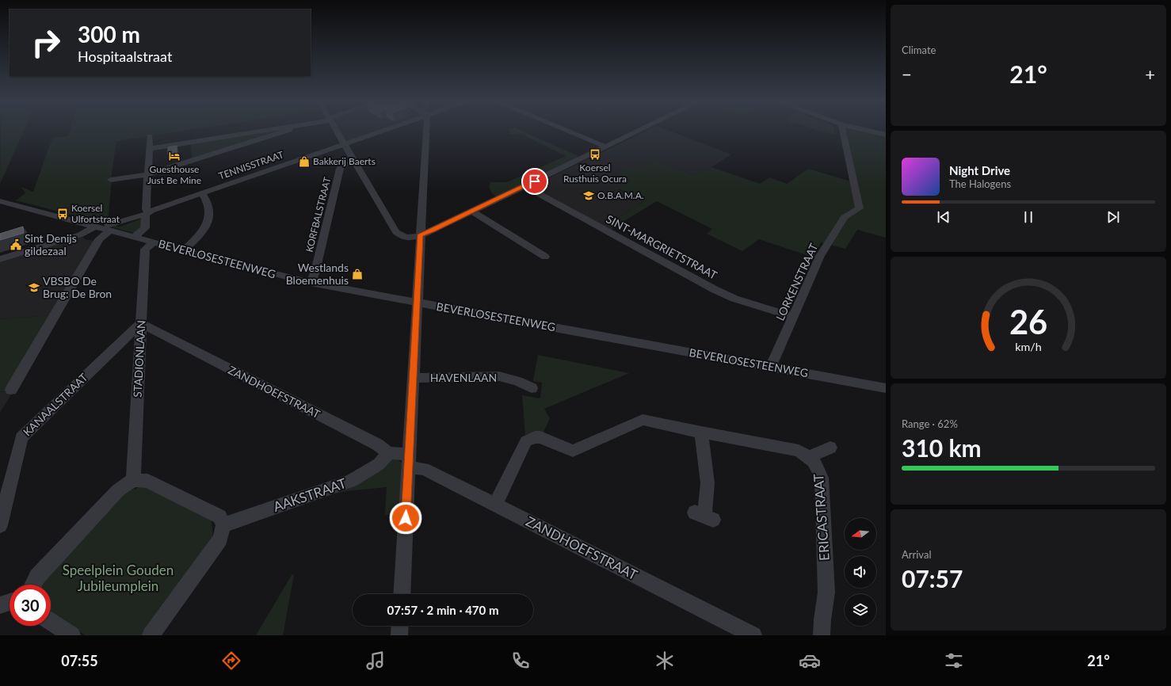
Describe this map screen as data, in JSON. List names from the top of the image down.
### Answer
{
  "streets": {
    "street": [
      "TENNISSTRAAT",
      "KORFBALSTRAAT",
      "SINT-MARGRIETSTRAAT",
      "BEVERLOSESTEENWEG",
      "LORKENSTRAAT",
      "STADIONLAAN",
      "HAVENLAAN",
      "ZANDHOEFSTRAAT",
      "KANAALSTRAAT",
      "AAKSTRAAT",
      "ERICASTRAAT"
    ]
  },
  "crossings": [
    ["TENNISSTRAAT", "BEVERLOSESTEENWEG"],
    ["KORFBALSTRAAT", "BEVERLOSESTEENWEG"],
    ["SINT-MARGRIETSTRAAT", "LORKENSTRAAT"],
    ["BEVERLOSESTEENWEG", "LORKENSTRAAT"],
    ["BEVERLOSESTEENWEG", "STADIONLAAN"],
    ["STADIONLAAN", "ZANDHOEFSTRAAT"],
    ["STADIONLAAN", "KANAALSTRAAT"],
    ["ZANDHOEFSTRAAT", "KANAALSTRAAT"],
    ["ZANDHOEFSTRAAT", "AAKSTRAAT"],
    ["ZANDHOEFSTRAAT", "ERICASTRAAT"]
  ],
  "parks": ["Speelplein Gouden Jubileumplein"],
  "places": {
    "bus stop": ["Koersel Rusthuis Ocura", "Koersel Ulfortstraat"],
    "hotel": ["Guesthouse Just Be Mine"],
    "shop": ["Bakkerij Baerts", "Westlands Bloemenhuis"],
    "school or university": ["O.B.A.M.A.", "VBSBO De Brug: De Bron"],
    "public building": ["Sint Denijs gildezaal"]
  },
  "north": "left",
  "page": {
    "tile": [
      "Climate",
      ["Range · 62%", "310 km"],
      ["Arrival", "07:57"]
    ],
    "turn": ["300 m", "Hospitaalstraat"],
    "heat": ["−", "21°", "+"],
    "song": ["Night Drive", "The Halogens"],
    "limit": "30",
    "trip": "07:57 · 2 min · 470 m",
    "tabs": ["07:55", "21°"],
    "gauge": ["26", "km/h"]
  }
}
